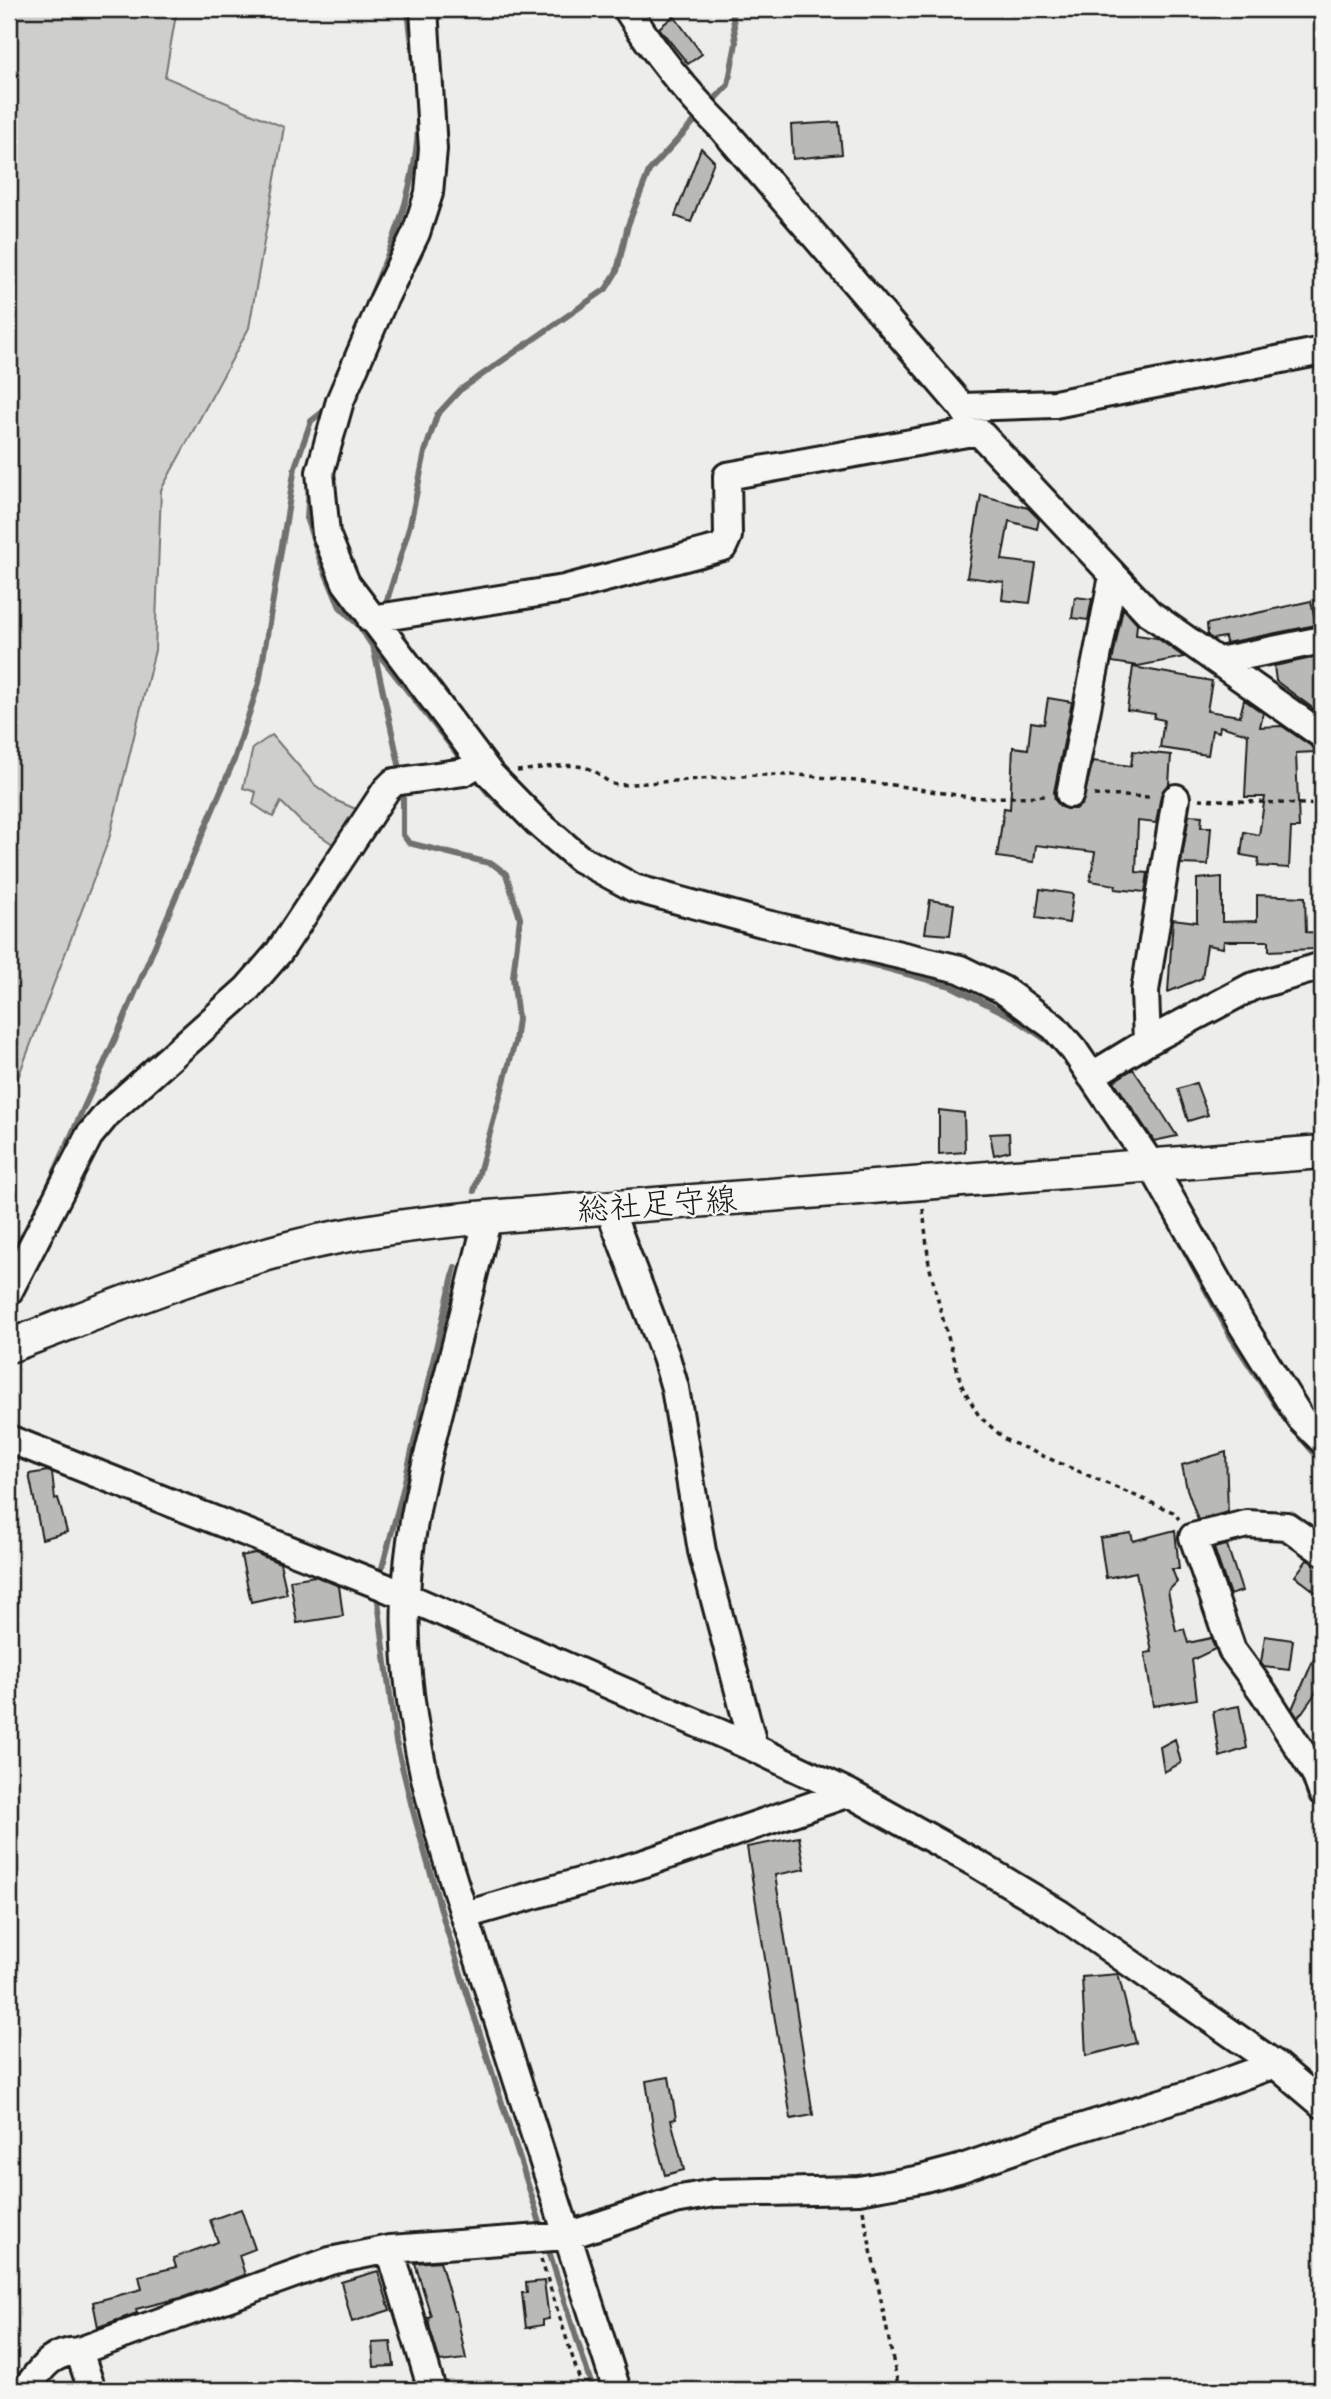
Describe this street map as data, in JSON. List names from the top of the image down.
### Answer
{
  "streets": {
    "main road": ["総社足守線"]
  }
}
